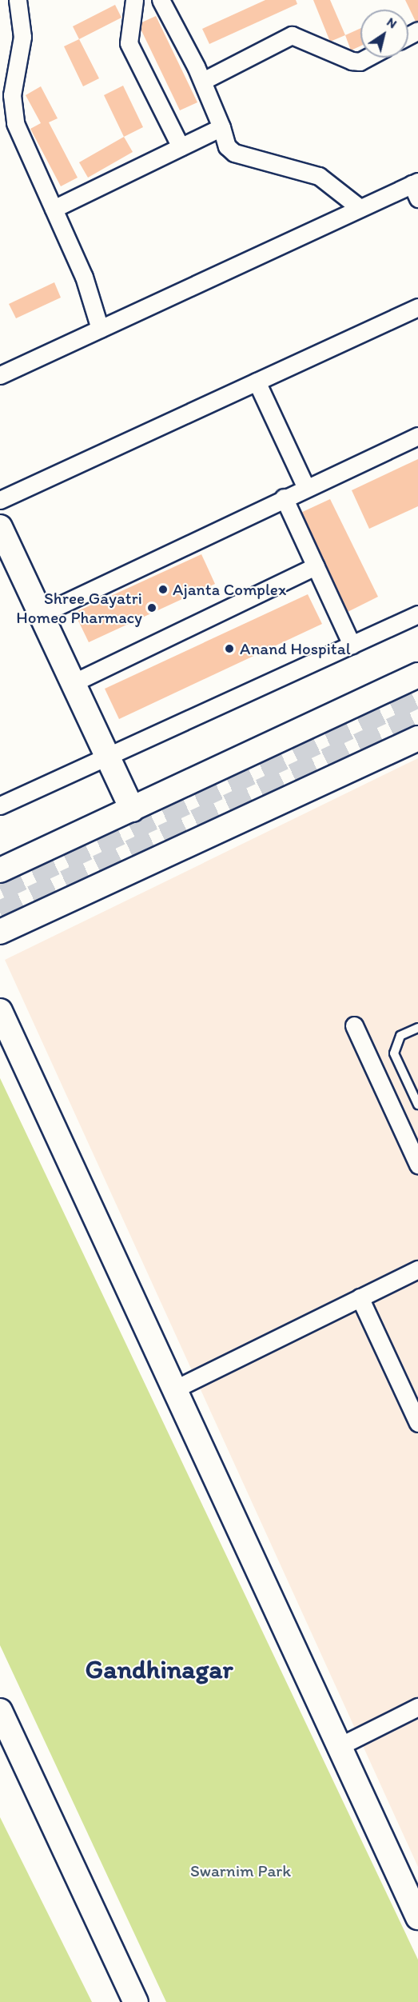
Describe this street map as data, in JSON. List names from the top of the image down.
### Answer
{
  "districts": ["Gandhinagar"],
  "parks": ["Swarnim Park"],
  "places": ["Ajanta Complex", "Shree Gayatri Homeo Pharmacy", "Anand Hospital"],
  "north": "top right"
}
